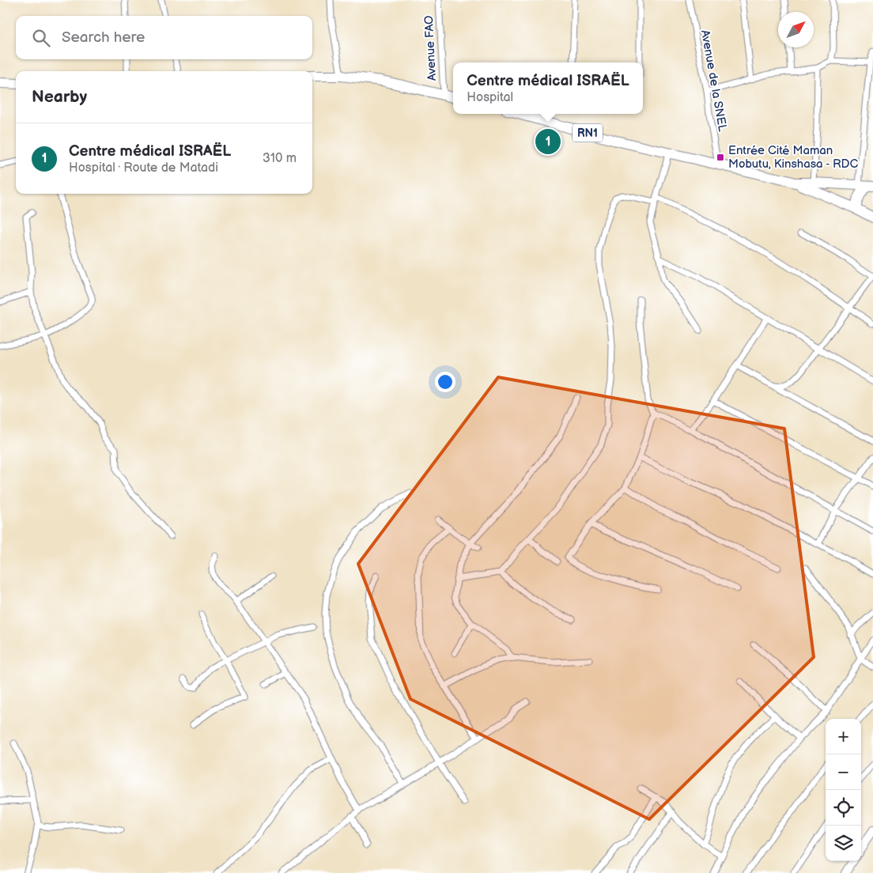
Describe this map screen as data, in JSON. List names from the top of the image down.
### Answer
{
  "streets": {
    "highway": ["RN1"],
    "street": ["Avenue FAO", "Avenue de la SNEL"]
  },
  "crossings": [
    ["Avenue de la SNEL", "RN1"]
  ],
  "places": {
    "transit": ["Entrée Cité Maman Mobutu, Kinshasa - RDC"]
  },
  "north": "top right",
  "page": {
    "search": "Search here",
    "popup": ["Centre médical ISRAËL", "Hospital"],
    "heading": "Nearby",
    "list": [
      {
        "mark": "1",
        "name": "Centre médical ISRAËL",
        "note": "Hospital · Route de Matadi",
        "value": "310 m"
      }
    ],
    "pins": "1",
    "map_buttons": ["+", "−"]
  }
}
